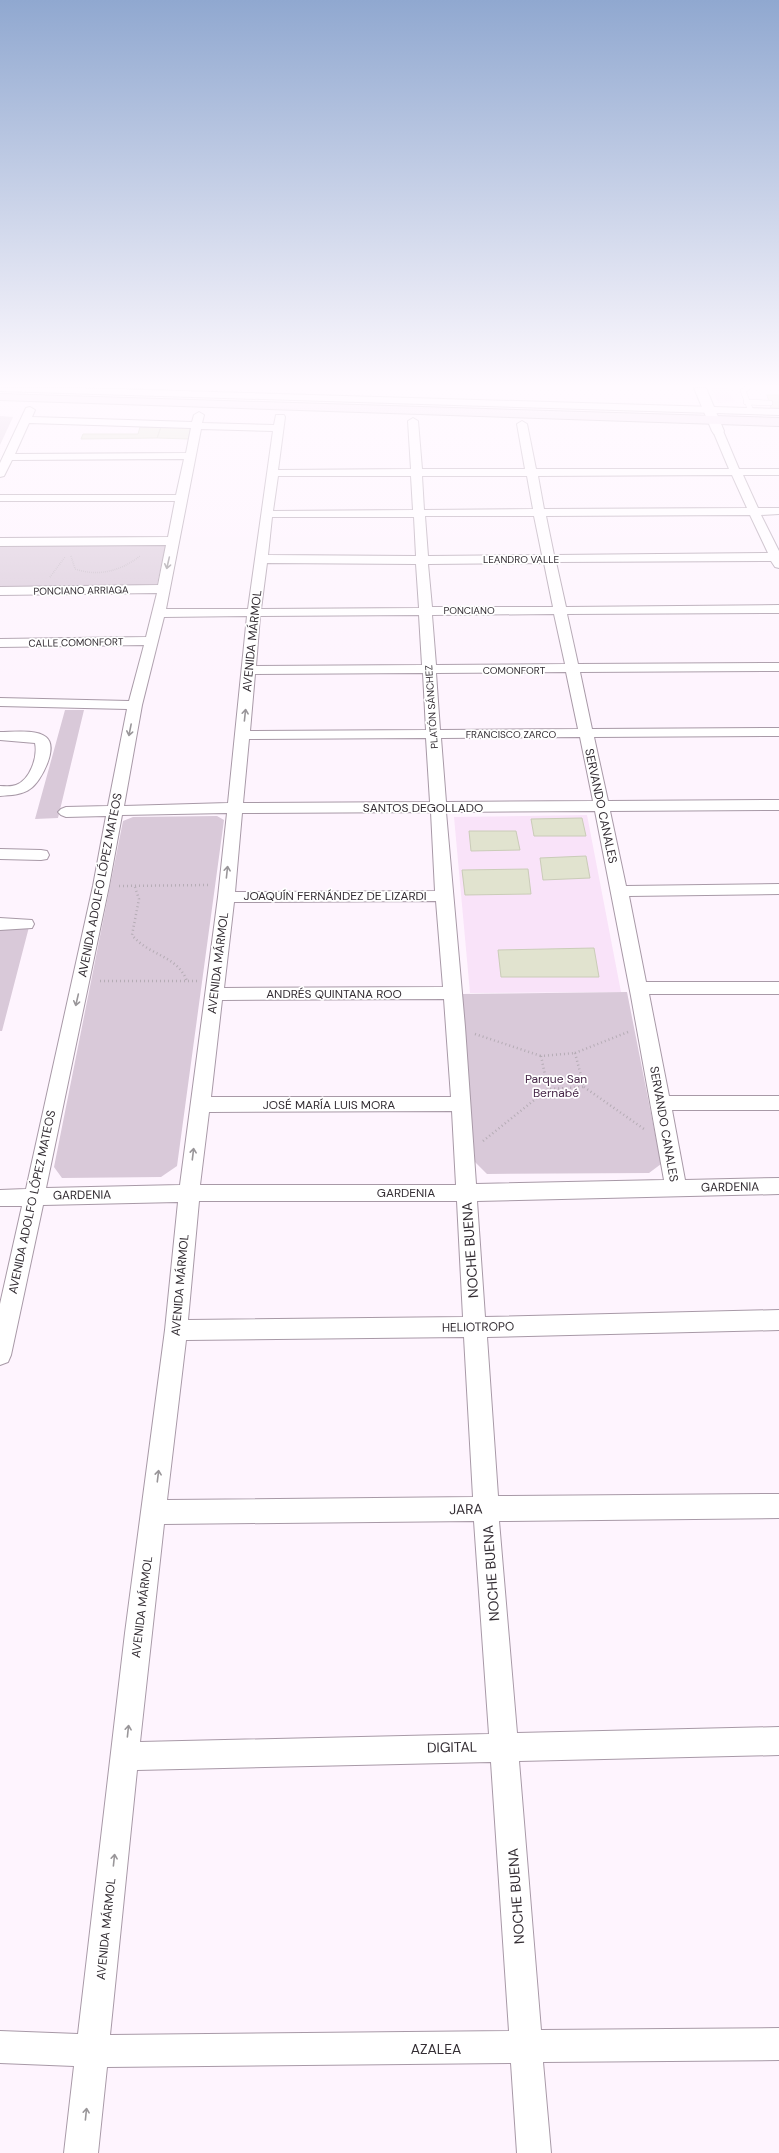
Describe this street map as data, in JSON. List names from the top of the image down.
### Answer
{
  "streets": {
    "street": [
      "LEANDRO VALLE",
      "PONCIANO ARRIAGA",
      "PONCIANO",
      "AVENIDA MÁRMOL",
      "CALLE COMONFORT",
      "COMONFORT",
      "PLATÓN SÁNCHEZ",
      "FRANCISCO ZARCO",
      "SERVANDO CANALES",
      "SANTOS DEGOLLADO",
      "AVENIDA ADOLFO LÓPEZ MATEOS",
      "JOAQUÍN FERNÁNDEZ DE LIZARDI",
      "ANDRÉS QUINTANA ROO",
      "JOSÉ MARÍA LUIS MORA",
      "GARDENIA",
      "NOCHE BUENA",
      "HELIOTROPO",
      "JARA",
      "DIGITAL",
      "AZALEA"
    ]
  },
  "crossings": [
    ["LEANDRO VALLE", "AVENIDA MÁRMOL"],
    ["LEANDRO VALLE", "PLATÓN SÁNCHEZ"],
    ["LEANDRO VALLE", "SERVANDO CANALES"],
    ["PONCIANO ARRIAGA", "AVENIDA ADOLFO LÓPEZ MATEOS"],
    ["PONCIANO", "AVENIDA MÁRMOL"],
    ["PONCIANO", "PLATÓN SÁNCHEZ"],
    ["PONCIANO", "SERVANDO CANALES"],
    ["PONCIANO", "AVENIDA ADOLFO LÓPEZ MATEOS"],
    ["AVENIDA MÁRMOL", "COMONFORT"],
    ["AVENIDA MÁRMOL", "FRANCISCO ZARCO"],
    ["AVENIDA MÁRMOL", "SANTOS DEGOLLADO"],
    ["AVENIDA MÁRMOL", "JOAQUÍN FERNÁNDEZ DE LIZARDI"],
    ["AVENIDA MÁRMOL", "ANDRÉS QUINTANA ROO"],
    ["AVENIDA MÁRMOL", "JOSÉ MARÍA LUIS MORA"],
    ["AVENIDA MÁRMOL", "GARDENIA"],
    ["AVENIDA MÁRMOL", "HELIOTROPO"],
    ["AVENIDA MÁRMOL", "JARA"],
    ["AVENIDA MÁRMOL", "DIGITAL"],
    ["AVENIDA MÁRMOL", "AZALEA"],
    ["CALLE COMONFORT", "AVENIDA ADOLFO LÓPEZ MATEOS"],
    ["COMONFORT", "PLATÓN SÁNCHEZ"],
    ["COMONFORT", "SERVANDO CANALES"],
    ["PLATÓN SÁNCHEZ", "FRANCISCO ZARCO"],
    ["PLATÓN SÁNCHEZ", "SANTOS DEGOLLADO"],
    ["PLATÓN SÁNCHEZ", "JOAQUÍN FERNÁNDEZ DE LIZARDI"],
    ["PLATÓN SÁNCHEZ", "ANDRÉS QUINTANA ROO"],
    ["PLATÓN SÁNCHEZ", "NOCHE BUENA"],
    ["FRANCISCO ZARCO", "SERVANDO CANALES"],
    ["SERVANDO CANALES", "SANTOS DEGOLLADO"],
    ["SERVANDO CANALES", "GARDENIA"],
    ["SANTOS DEGOLLADO", "AVENIDA ADOLFO LÓPEZ MATEOS"],
    ["AVENIDA ADOLFO LÓPEZ MATEOS", "GARDENIA"],
    ["ANDRÉS QUINTANA ROO", "NOCHE BUENA"],
    ["JOSÉ MARÍA LUIS MORA", "NOCHE BUENA"],
    ["GARDENIA", "NOCHE BUENA"],
    ["NOCHE BUENA", "HELIOTROPO"],
    ["NOCHE BUENA", "JARA"],
    ["NOCHE BUENA", "DIGITAL"],
    ["NOCHE BUENA", "AZALEA"]
  ],
  "one_way": ["AVENIDA MÁRMOL", "AVENIDA ADOLFO LÓPEZ MATEOS"],
  "parks": ["Parque San Bernabé"]
}
